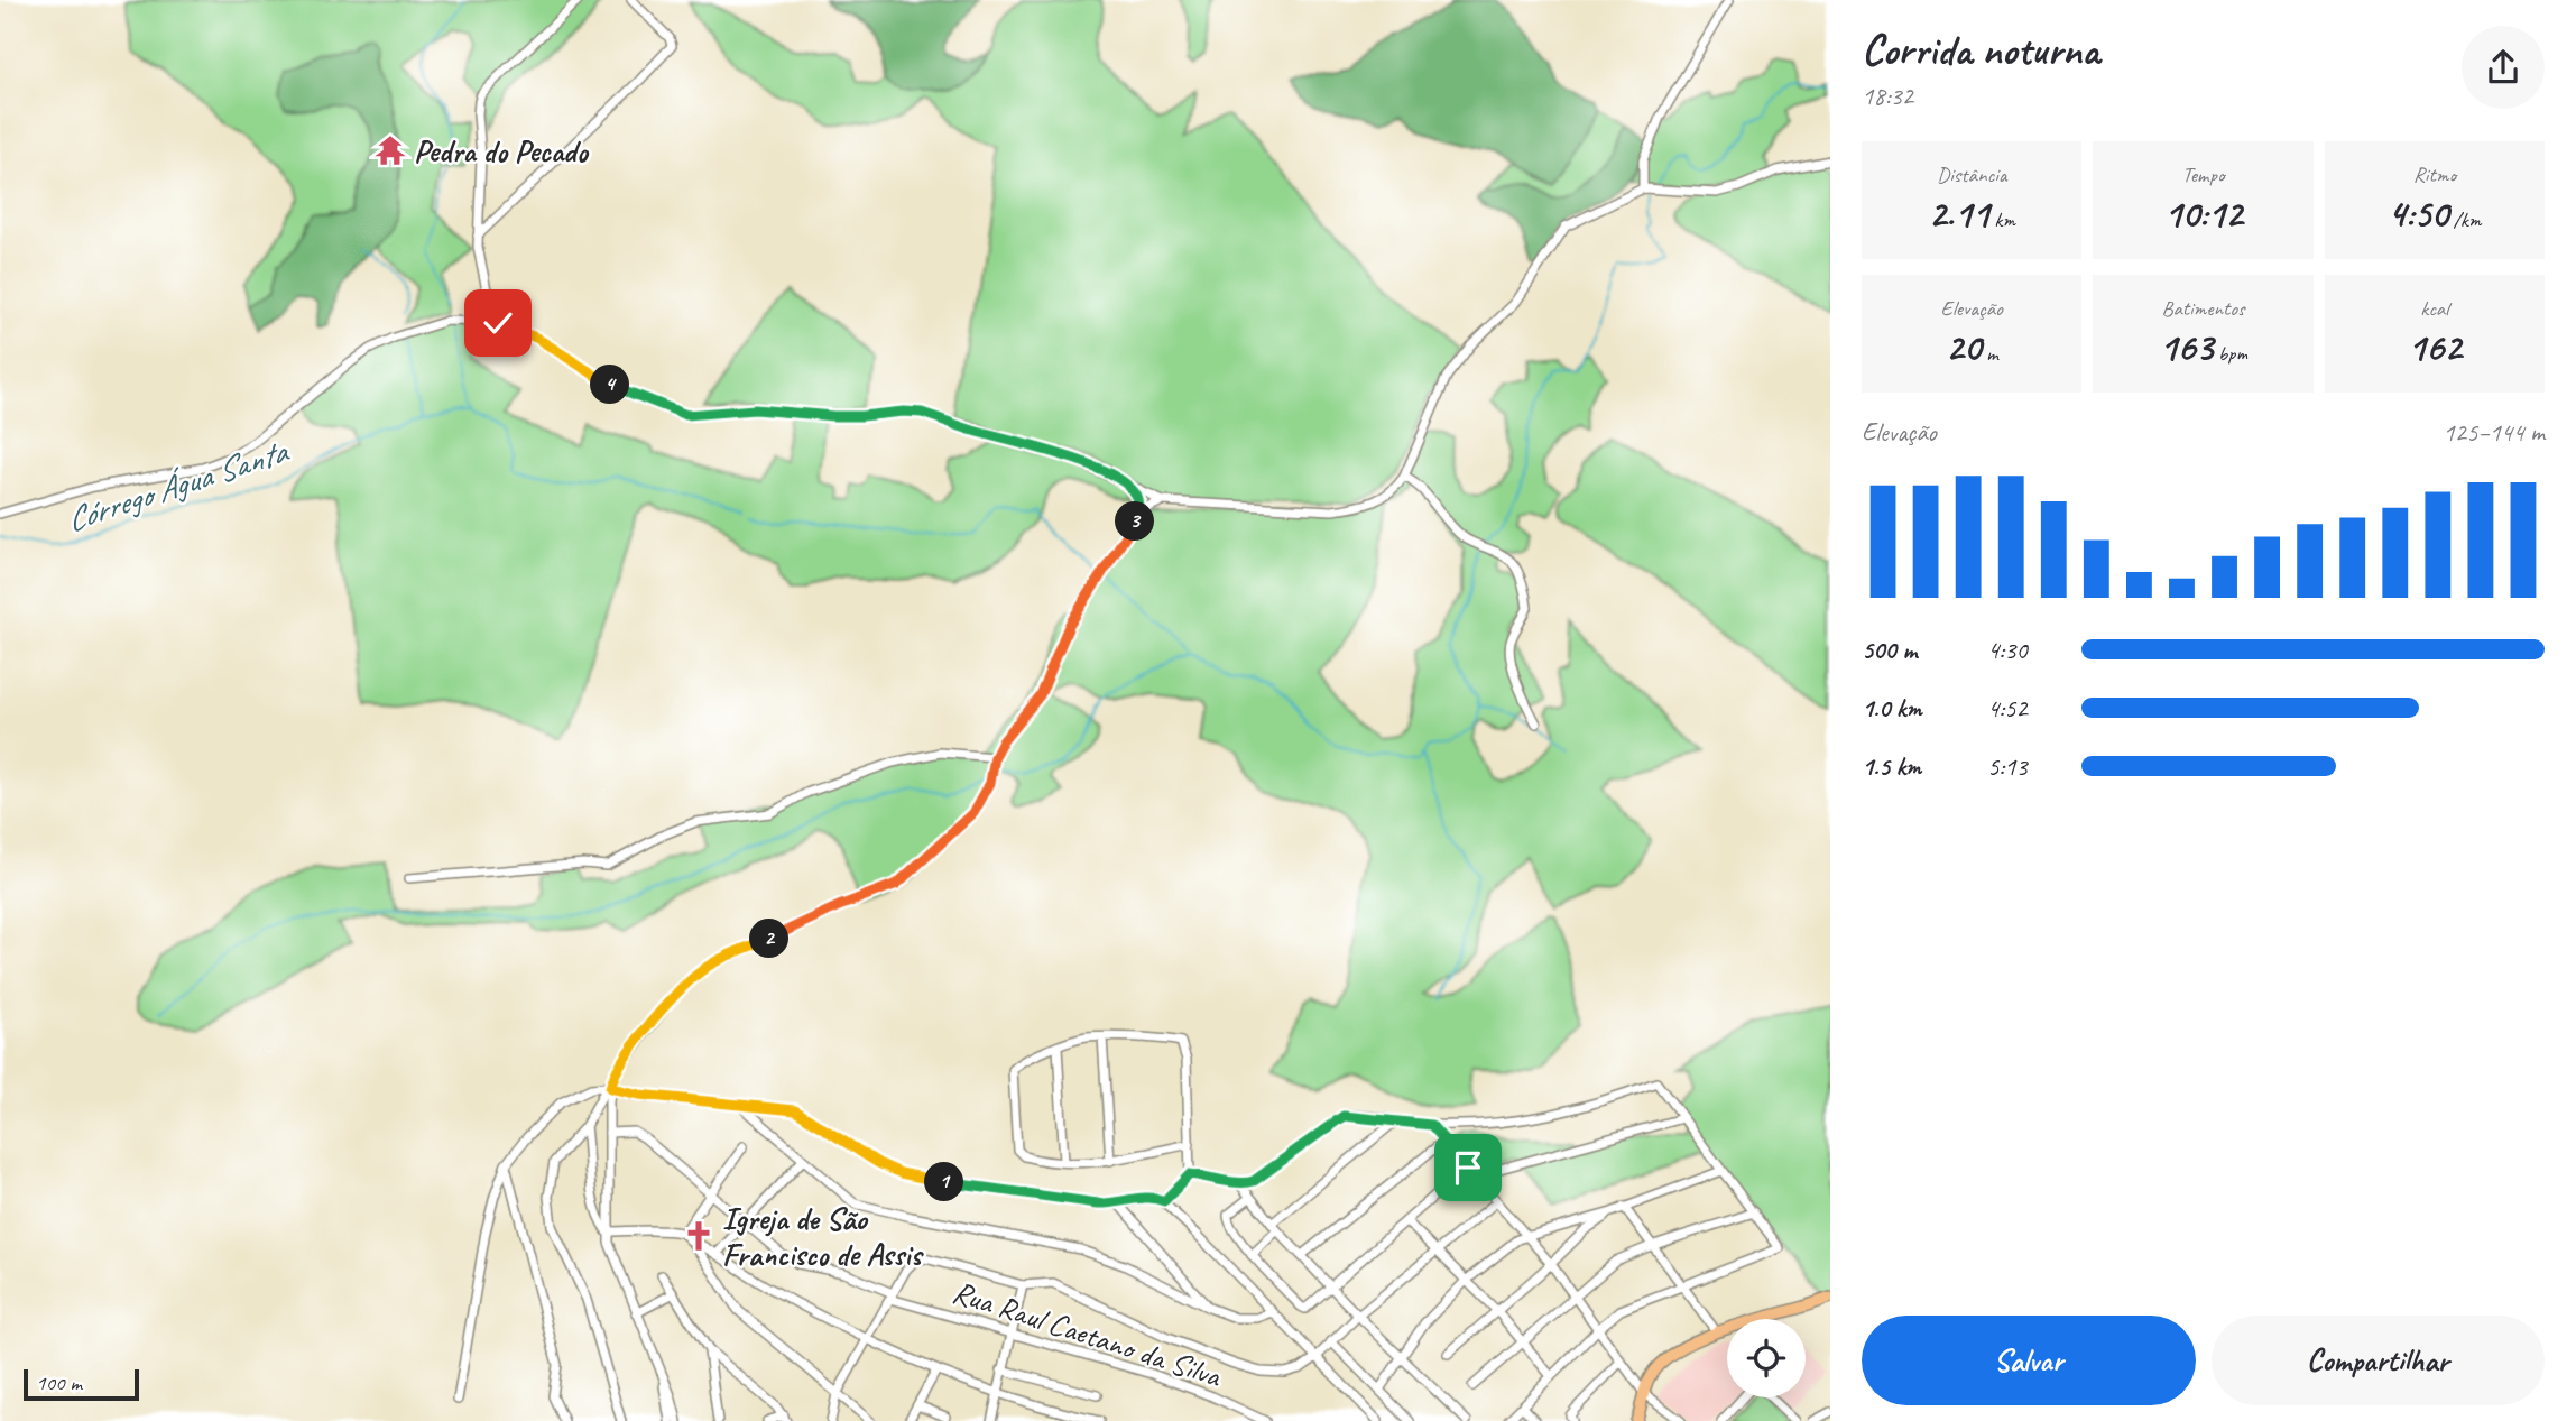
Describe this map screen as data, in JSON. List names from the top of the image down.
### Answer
{
  "streets": {
    "street": ["Rua Raul Caetano da Silva"]
  },
  "water": ["Córrego Água Santa"],
  "places": {
    "temple": ["Pedra do Pecado"],
    "church": ["Igreja de São Francisco de Assis"]
  },
  "scale_bar": "100 m",
  "page": {
    "heading": ["Corrida noturna", "18:32"],
    "stats": [
      ["Distância", "2.11 km"],
      ["Tempo", "10:12"],
      ["Ritmo", "4:50 /km"],
      ["Elevação", "20 m"],
      ["Batimentos", "163 bpm"],
      ["kcal", "162"]
    ],
    "pins": [
      "4",
      "3",
      "2",
      "1"
    ],
    "chart": ["Elevação", "125–144 m"],
    "list": [
      {
        "name": "500 m",
        "note": "4:30"
      },
      {
        "name": "1.0 km",
        "note": "4:52"
      },
      {
        "name": "1.5 km",
        "note": "5:13"
      }
    ],
    "buttons": ["Salvar", "Compartilhar"],
    "scale": "100 m"
  }
}
